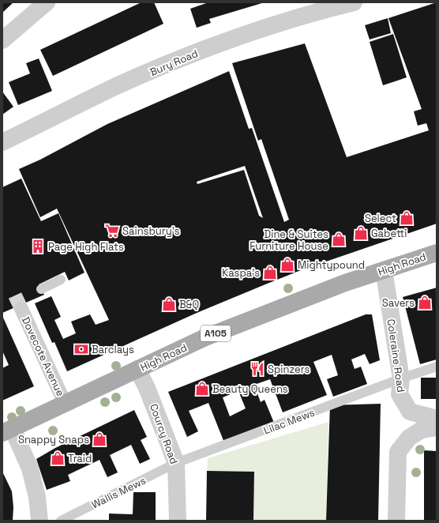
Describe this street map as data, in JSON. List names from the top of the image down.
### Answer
{
  "streets": {
    "main road": ["High Road", "A105"],
    "street": [
      "Bury Road",
      "Coleraine Road",
      "Dovecote Avenue",
      "Courcy Road"
    ],
    "lane": ["Lilac Mews", "Wallis Mews"]
  },
  "crossings": [
    ["High Road", "Coleraine Road"],
    ["High Road", "Dovecote Avenue"],
    ["High Road", "Courcy Road"],
    ["Coleraine Road", "Lilac Mews"],
    ["Lilac Mews", "Courcy Road"],
    ["Lilac Mews", "Wallis Mews"],
    ["Courcy Road", "Wallis Mews"]
  ],
  "places": {
    "shop": [
      "Select",
      "Gabetti",
      "Dine & Suites Furniture House",
      "Mightypound",
      "Kaspa's",
      "Savers",
      "B&Q",
      "Beauty Queens",
      "Snappy Snaps",
      "Traid"
    ],
    "supermarket": ["Sainsbury's"],
    "building": ["Page High Flats"],
    "bank": ["Barclays"],
    "restaurant": ["Spinzers"]
  }
}
